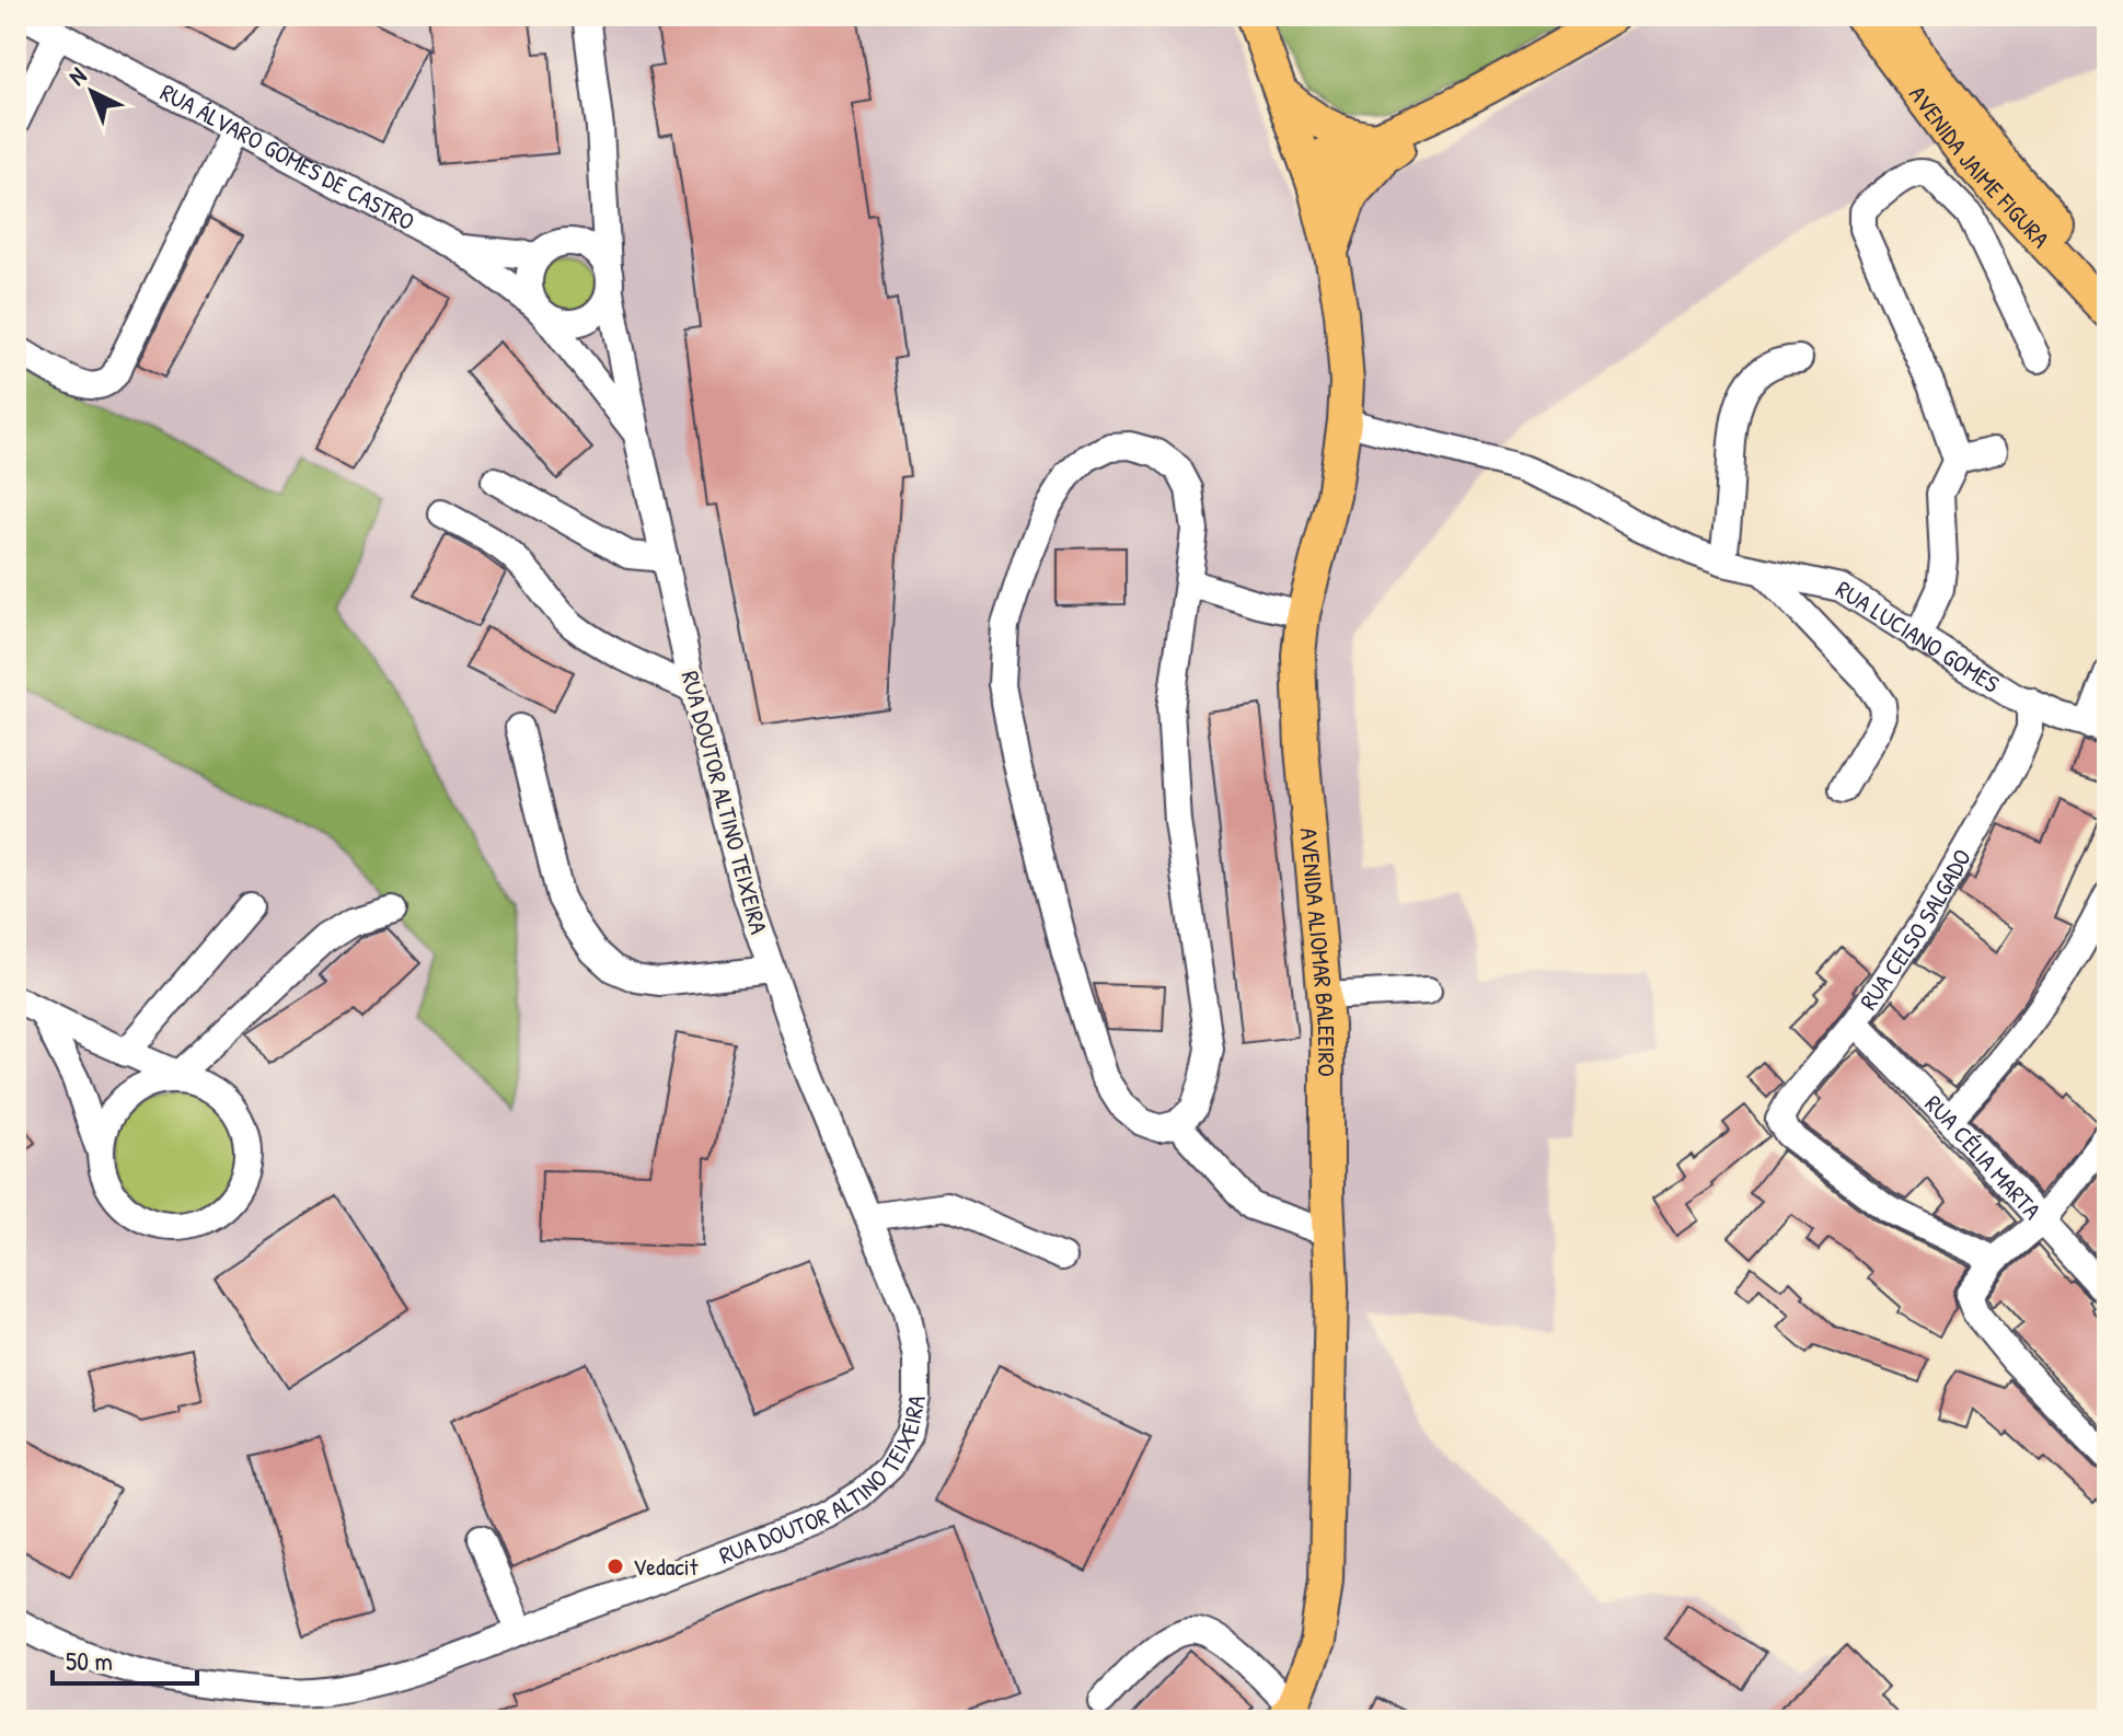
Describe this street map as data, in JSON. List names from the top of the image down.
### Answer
{
  "streets": {
    "main road": ["AVENIDA JAIME FIGURA", "AVENIDA ALIOMAR BALEEIRO"],
    "street": [
      "RUA ÁLVARO GOMES DE CASTRO",
      "RUA LUCIANO GOMES",
      "RUA DOUTOR ALTINO TEIXEIRA",
      "RUA CELSO SALGADO",
      "RUA CÉLIA MARTA"
    ]
  },
  "crossings": [
    ["RUA ÁLVARO GOMES DE CASTRO", "RUA DOUTOR ALTINO TEIXEIRA"],
    ["RUA LUCIANO GOMES", "RUA CELSO SALGADO"],
    ["RUA LUCIANO GOMES", "AVENIDA ALIOMAR BALEEIRO"],
    ["RUA CELSO SALGADO", "RUA CÉLIA MARTA"]
  ],
  "places": ["Vedacit"],
  "scale_bar": "50 m",
  "north": "top left"
}
